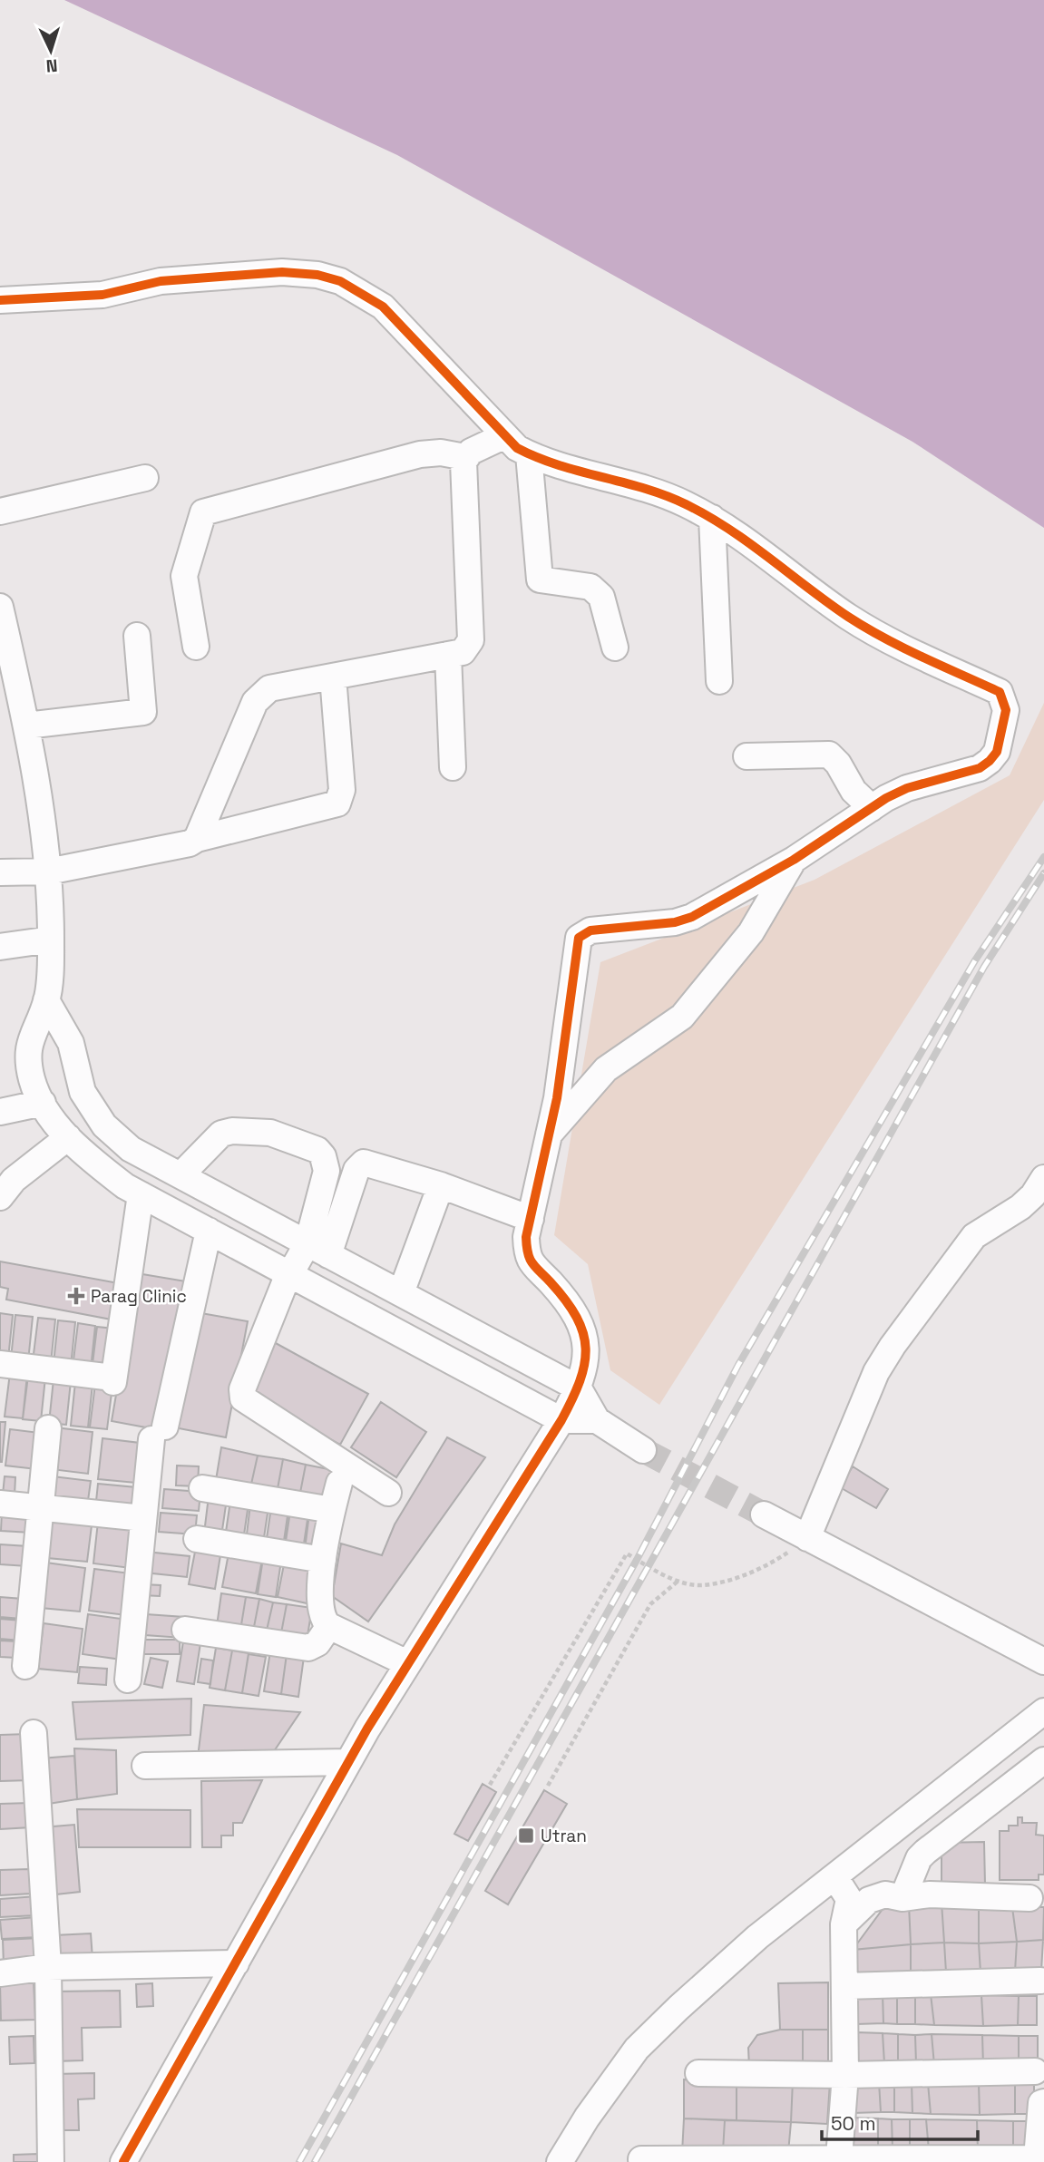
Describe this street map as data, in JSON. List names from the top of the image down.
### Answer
{
  "places": {
    "health": ["Parag Clinic"],
    "transit": ["Utran"]
  },
  "scale_bar": "50 m",
  "north": "bottom"
}
